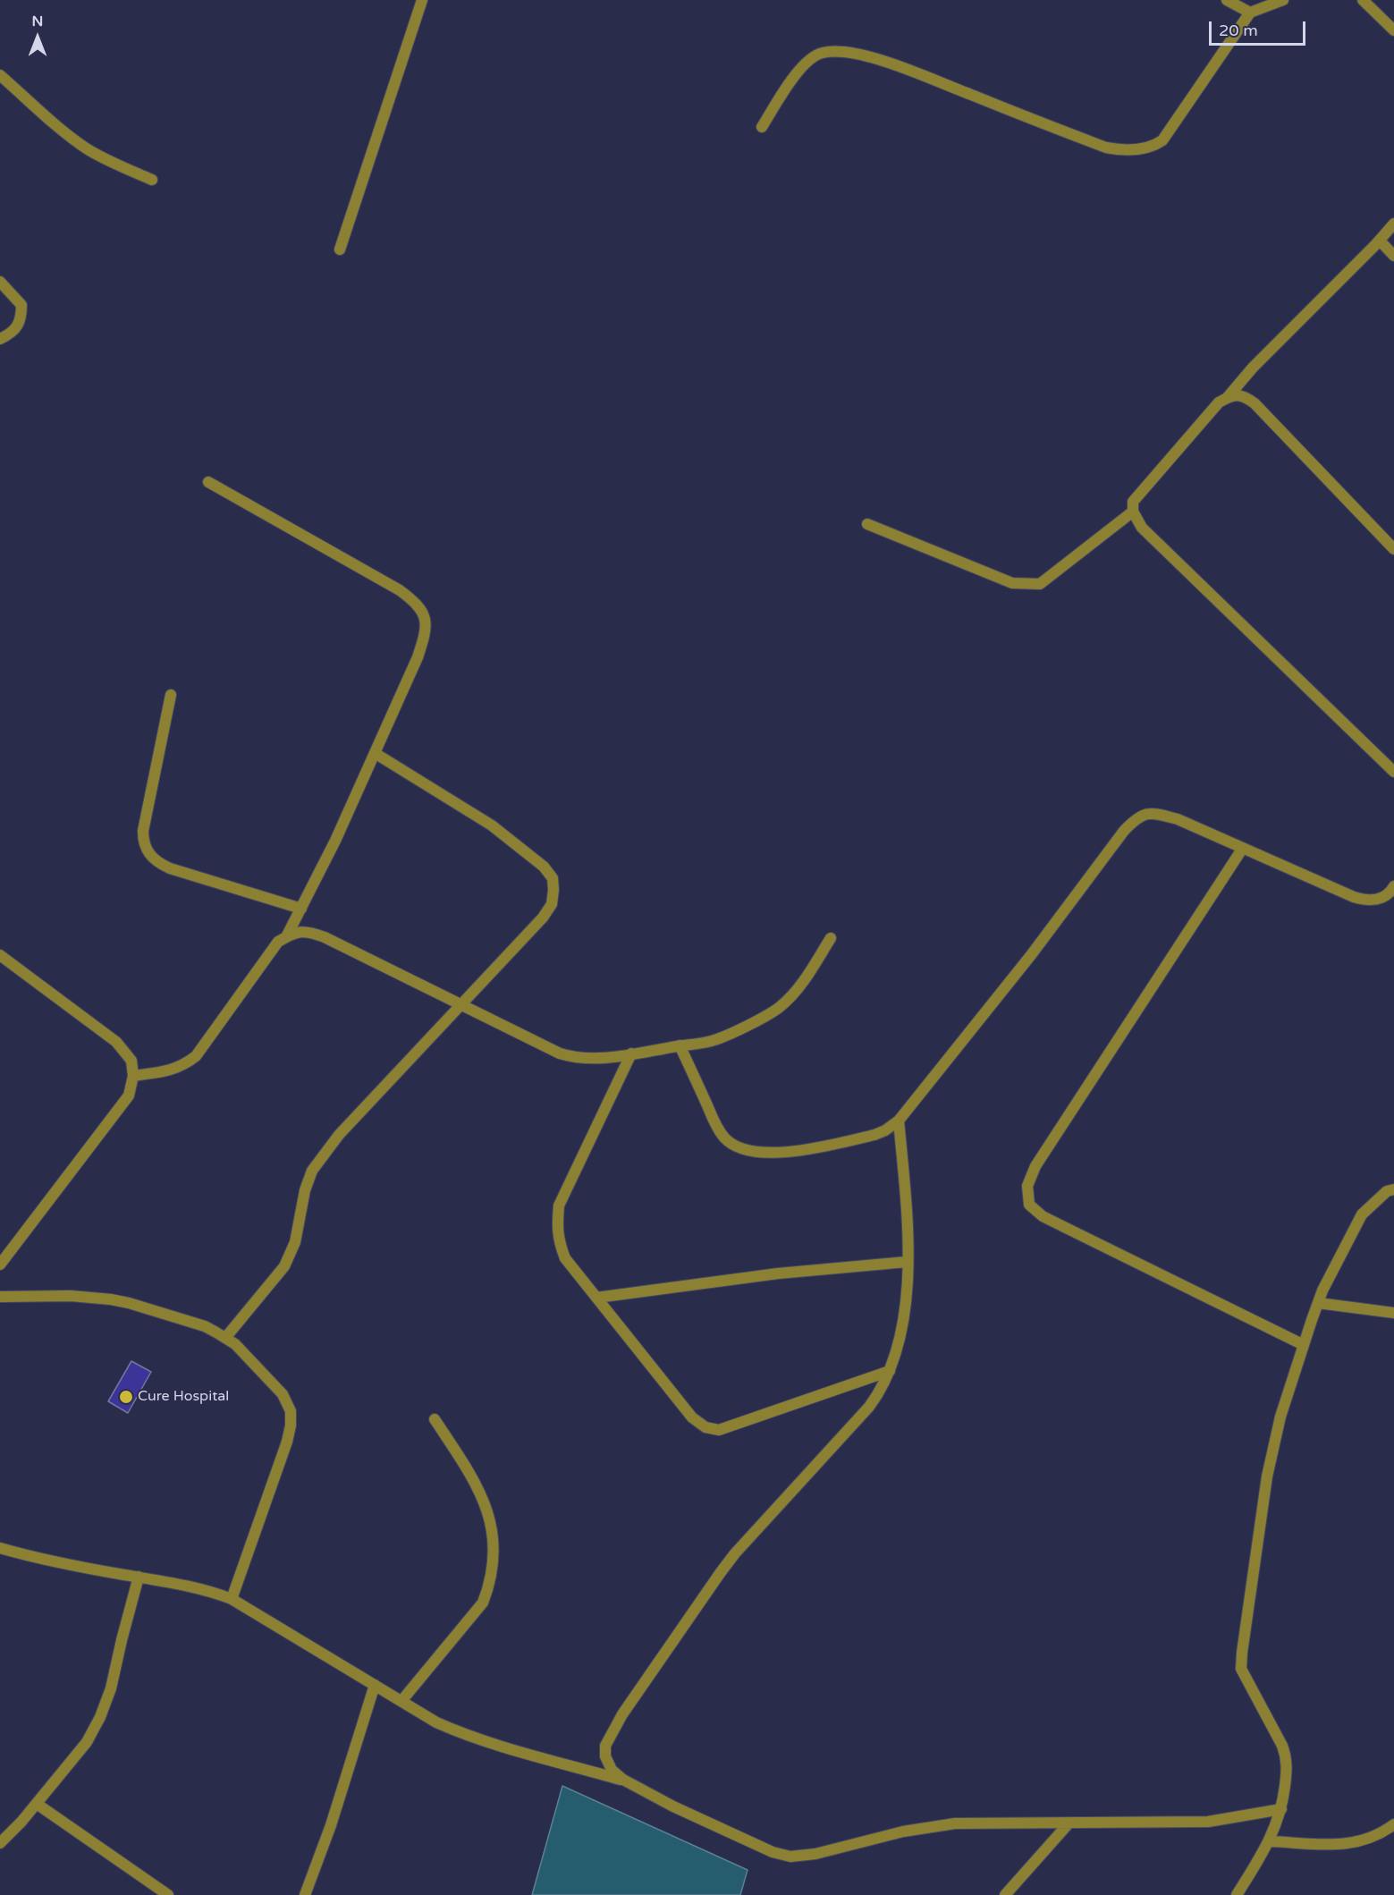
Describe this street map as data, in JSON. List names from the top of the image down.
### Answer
{
  "places": ["Cure Hospital"],
  "scale_bar": "20 m",
  "north": "top"
}
